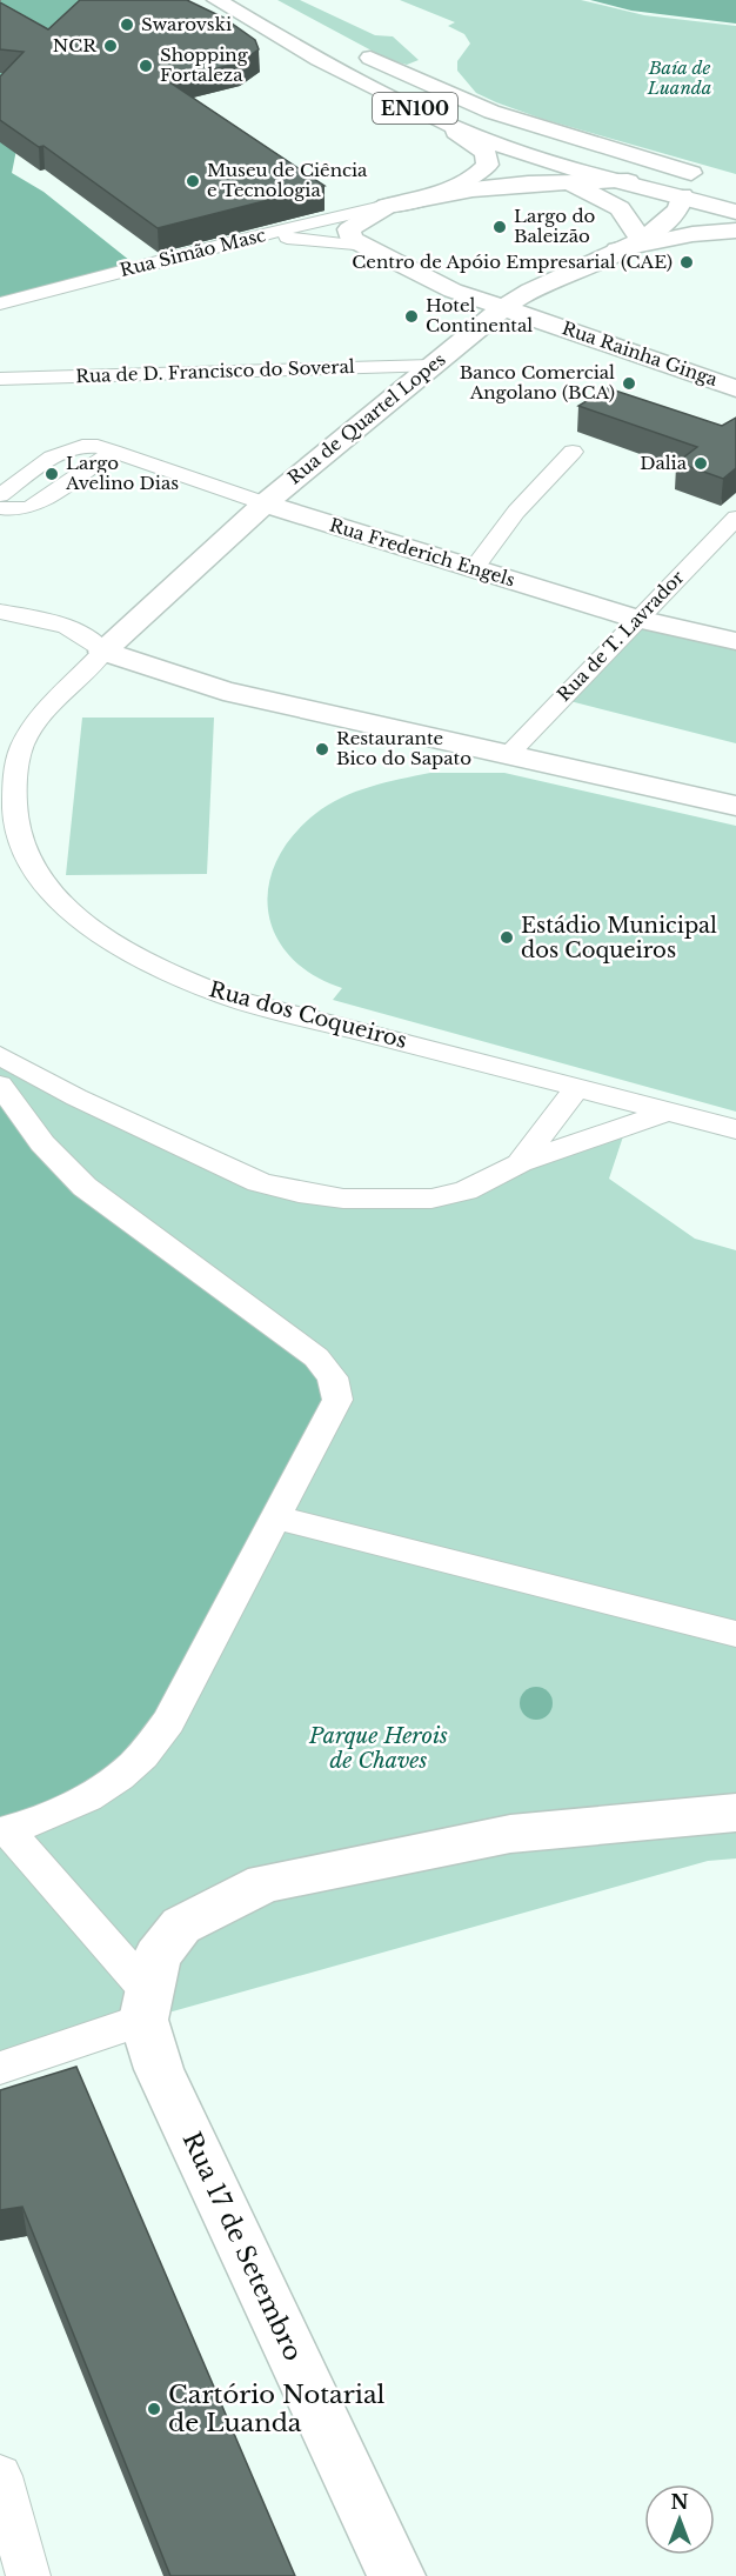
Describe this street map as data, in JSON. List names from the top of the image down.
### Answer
{
  "streets": {
    "street": [
      "EN100",
      "Rua Simão Masc",
      "Rua Rainha Ginga",
      "Rua de D. Francisco do Soveral",
      "Rua de Quartel Lopes",
      "Rua Frederich Engels",
      "Rua de T. Lavrador",
      "Rua dos Coqueiros",
      "Rua 17 de Setembro"
    ]
  },
  "crossings": [
    ["EN100", "Rua de Quartel Lopes"],
    ["Rua Rainha Ginga", "Rua de Quartel Lopes"],
    ["Rua de D. Francisco do Soveral", "Rua de Quartel Lopes"],
    ["Rua de Quartel Lopes", "Rua Frederich Engels"],
    ["Rua de Quartel Lopes", "Rua dos Coqueiros"],
    ["Rua Frederich Engels", "Rua de T. Lavrador"]
  ],
  "parks": ["Baía de Luanda", "Parque Herois de Chaves"],
  "places": [
    "Swarovski",
    "NCR",
    "Shopping Fortaleza",
    "Museu de Ciência e Tecnologia",
    "Largo do Baleizão",
    "Centro de Apóio Empresarial (CAE)",
    "Hotel Continental",
    "Banco Comercial Angolano (BCA)",
    "Dalia",
    "Largo Avelino Dias",
    "Restaurante Bico do Sapato",
    "Estádio Municipal dos Coqueiros",
    "Cartório Notarial de Luanda"
  ],
  "north": "top"
}
